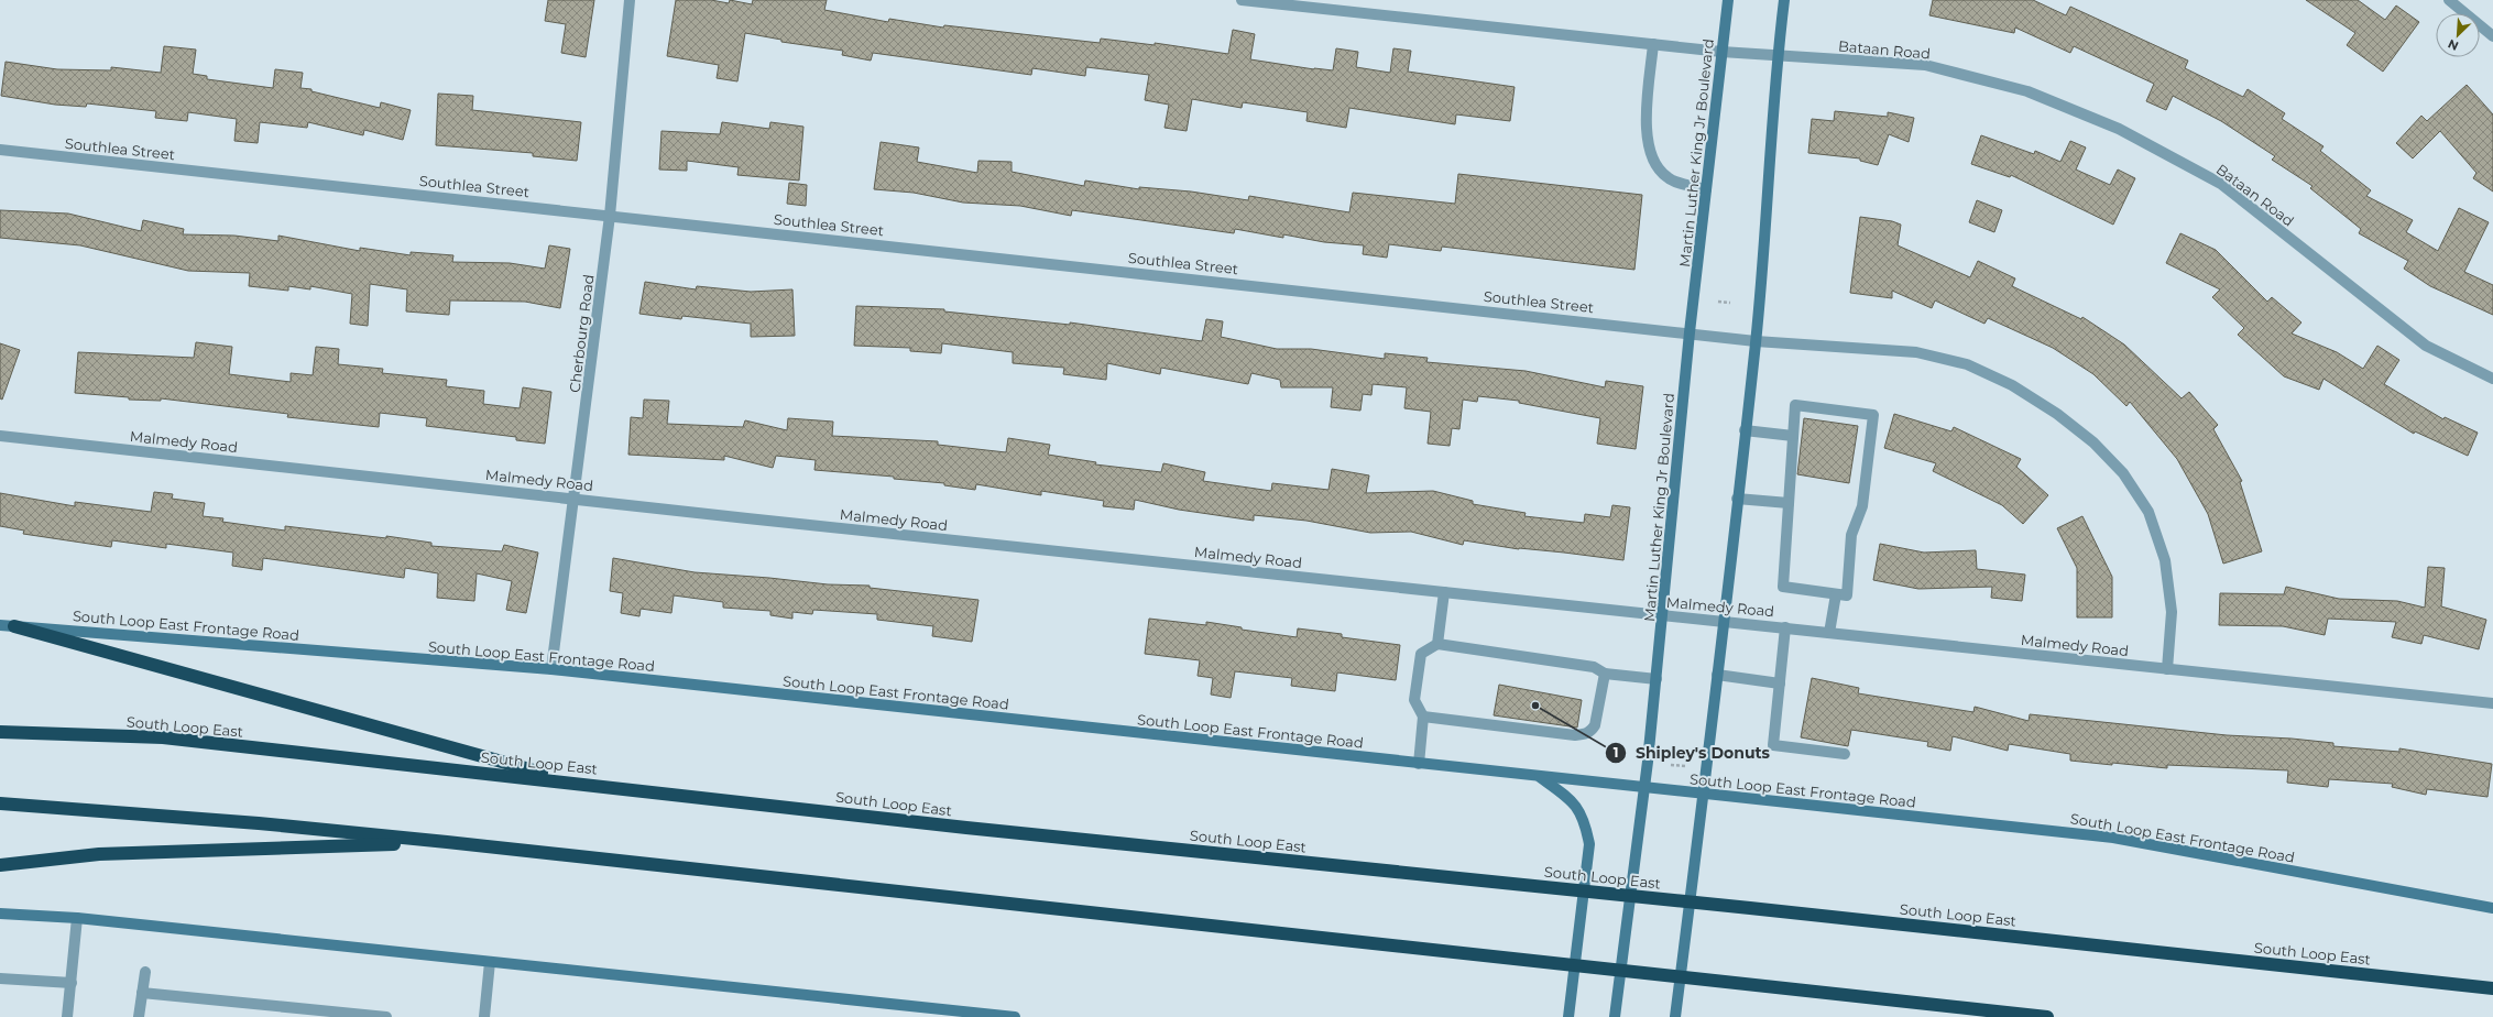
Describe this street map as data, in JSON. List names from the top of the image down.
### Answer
{
  "streets": {
    "highway": ["South Loop East"],
    "main road": ["Martin Luther King Jr Boulevard", "South Loop East Frontage Road"],
    "street": [
      "Bataan Road",
      "Southlea Street",
      "Cherbourg Road",
      "Malmedy Road"
    ]
  },
  "crossings": [
    ["Bataan Road", "Martin Luther King Jr Boulevard"],
    ["Southlea Street", "Martin Luther King Jr Boulevard"],
    ["Southlea Street", "Cherbourg Road"],
    ["Southlea Street", "Malmedy Road"],
    ["Martin Luther King Jr Boulevard", "Malmedy Road"],
    ["Martin Luther King Jr Boulevard", "South Loop East Frontage Road"],
    ["Cherbourg Road", "Malmedy Road"],
    ["Cherbourg Road", "South Loop East Frontage Road"]
  ],
  "places": ["Shipley's Donuts"],
  "north": "bottom left"
}
